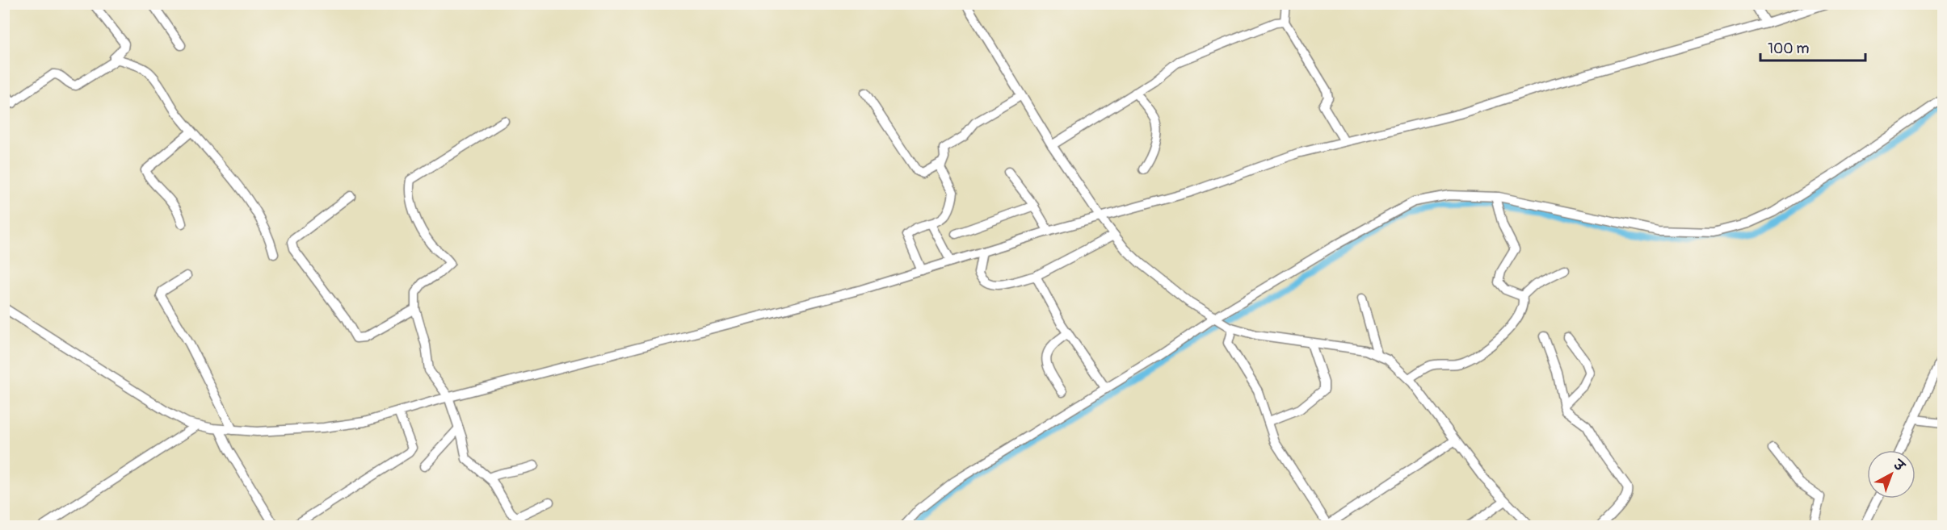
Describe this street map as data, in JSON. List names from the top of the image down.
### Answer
{
  "scale_bar": "100 m",
  "north": "top right"
}
